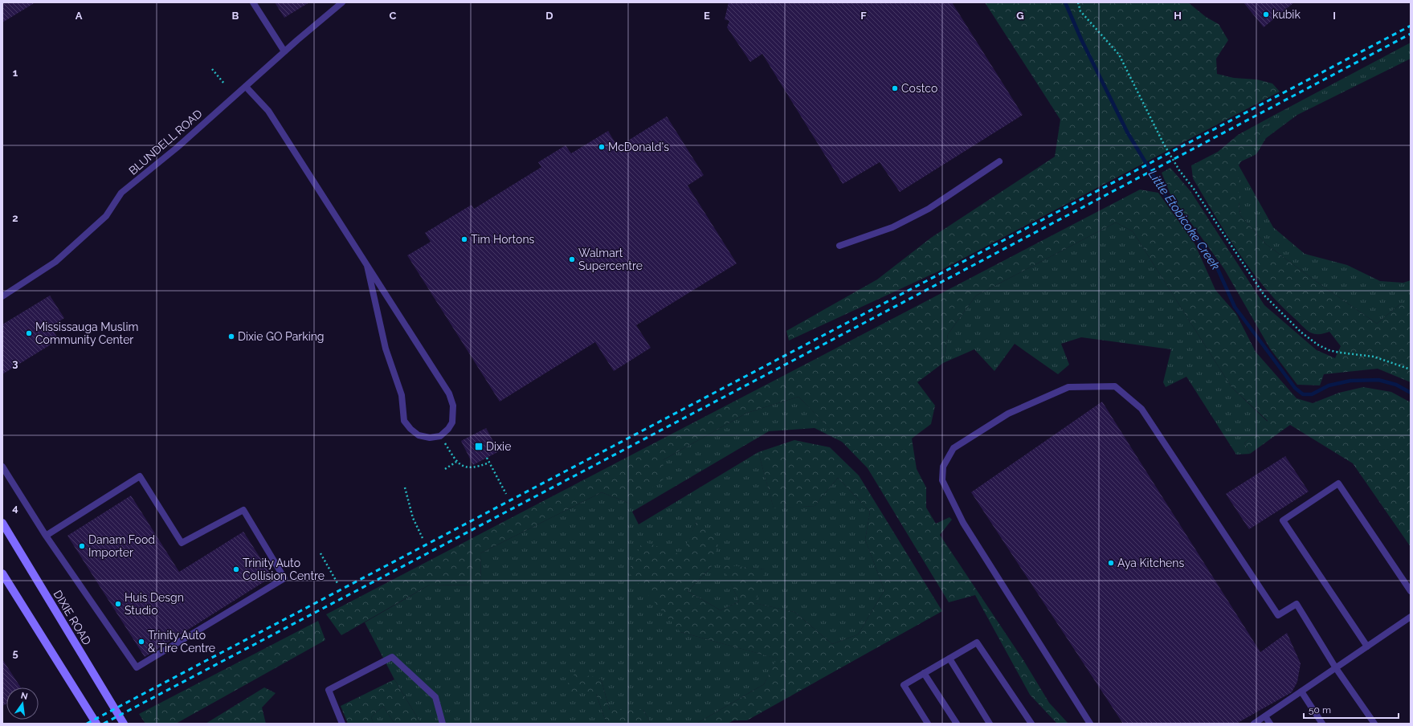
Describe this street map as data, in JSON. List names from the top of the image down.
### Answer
{
  "streets": {
    "main road": ["DIXIE ROAD"],
    "lane": ["BLUNDELL ROAD"]
  },
  "water": ["Little Etobicoke Creek"],
  "places": {
    "other": [
      "kubik",
      "Costco",
      "McDonald's",
      "Tim Hortons",
      "Walmart Supercentre",
      "Mississauga Muslim Community Center",
      "Dixie GO Parking",
      "Danam Food Importer",
      "Aya Kitchens",
      "Trinity Auto Collision Centre",
      "Huis Desgn Studio",
      "Trinity Auto & Tire Centre"
    ],
    "transit": ["Dixie"]
  },
  "scale_bar": "50 m",
  "north": "top",
  "grid": {
    "columns": [
      "A",
      "B",
      "C",
      "D",
      "E",
      "F",
      "G",
      "H",
      "I"
    ],
    "rows": [
      "1",
      "2",
      "3",
      "4",
      "5"
    ]
  }
}
